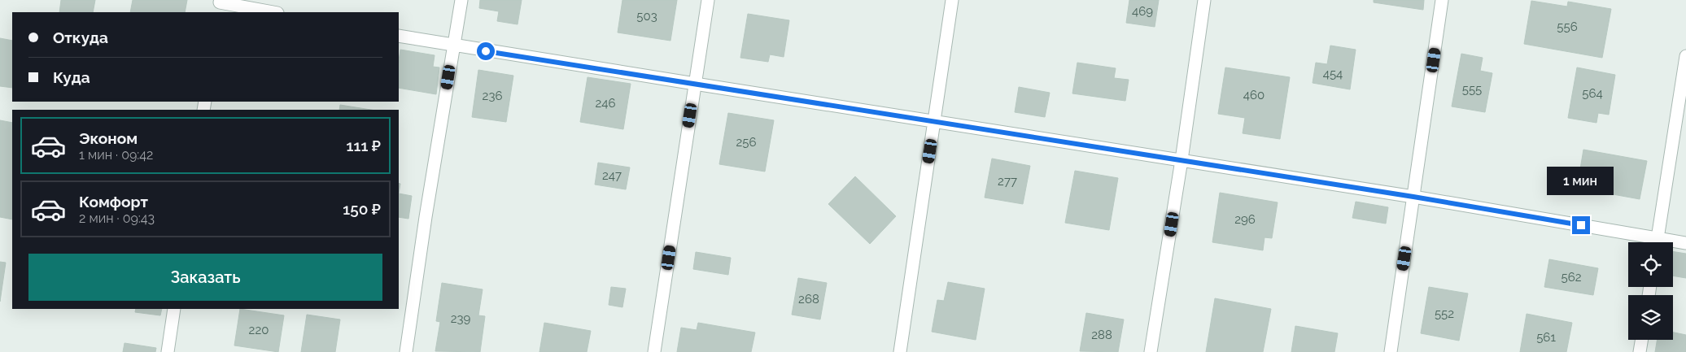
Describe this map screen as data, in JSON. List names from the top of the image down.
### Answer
{
  "house_numbers": [
    "469",
    "503",
    "556",
    "454",
    "555",
    "564",
    "460",
    "236",
    "246",
    "256",
    "247",
    "277",
    "296",
    "562",
    "268",
    "552",
    "239",
    "220",
    "288",
    "561"
  ],
  "page": {
    "banner": ["Откуда", "Куда"],
    "list": [
      {
        "name": "Эконом",
        "note": "1 мин · 09:42",
        "value": "111 ₽"
      },
      {
        "name": "Комфорт",
        "note": "2 мин · 09:43",
        "value": "150 ₽"
      }
    ],
    "bubble": "1 мин",
    "buttons": "Заказать"
  }
}
